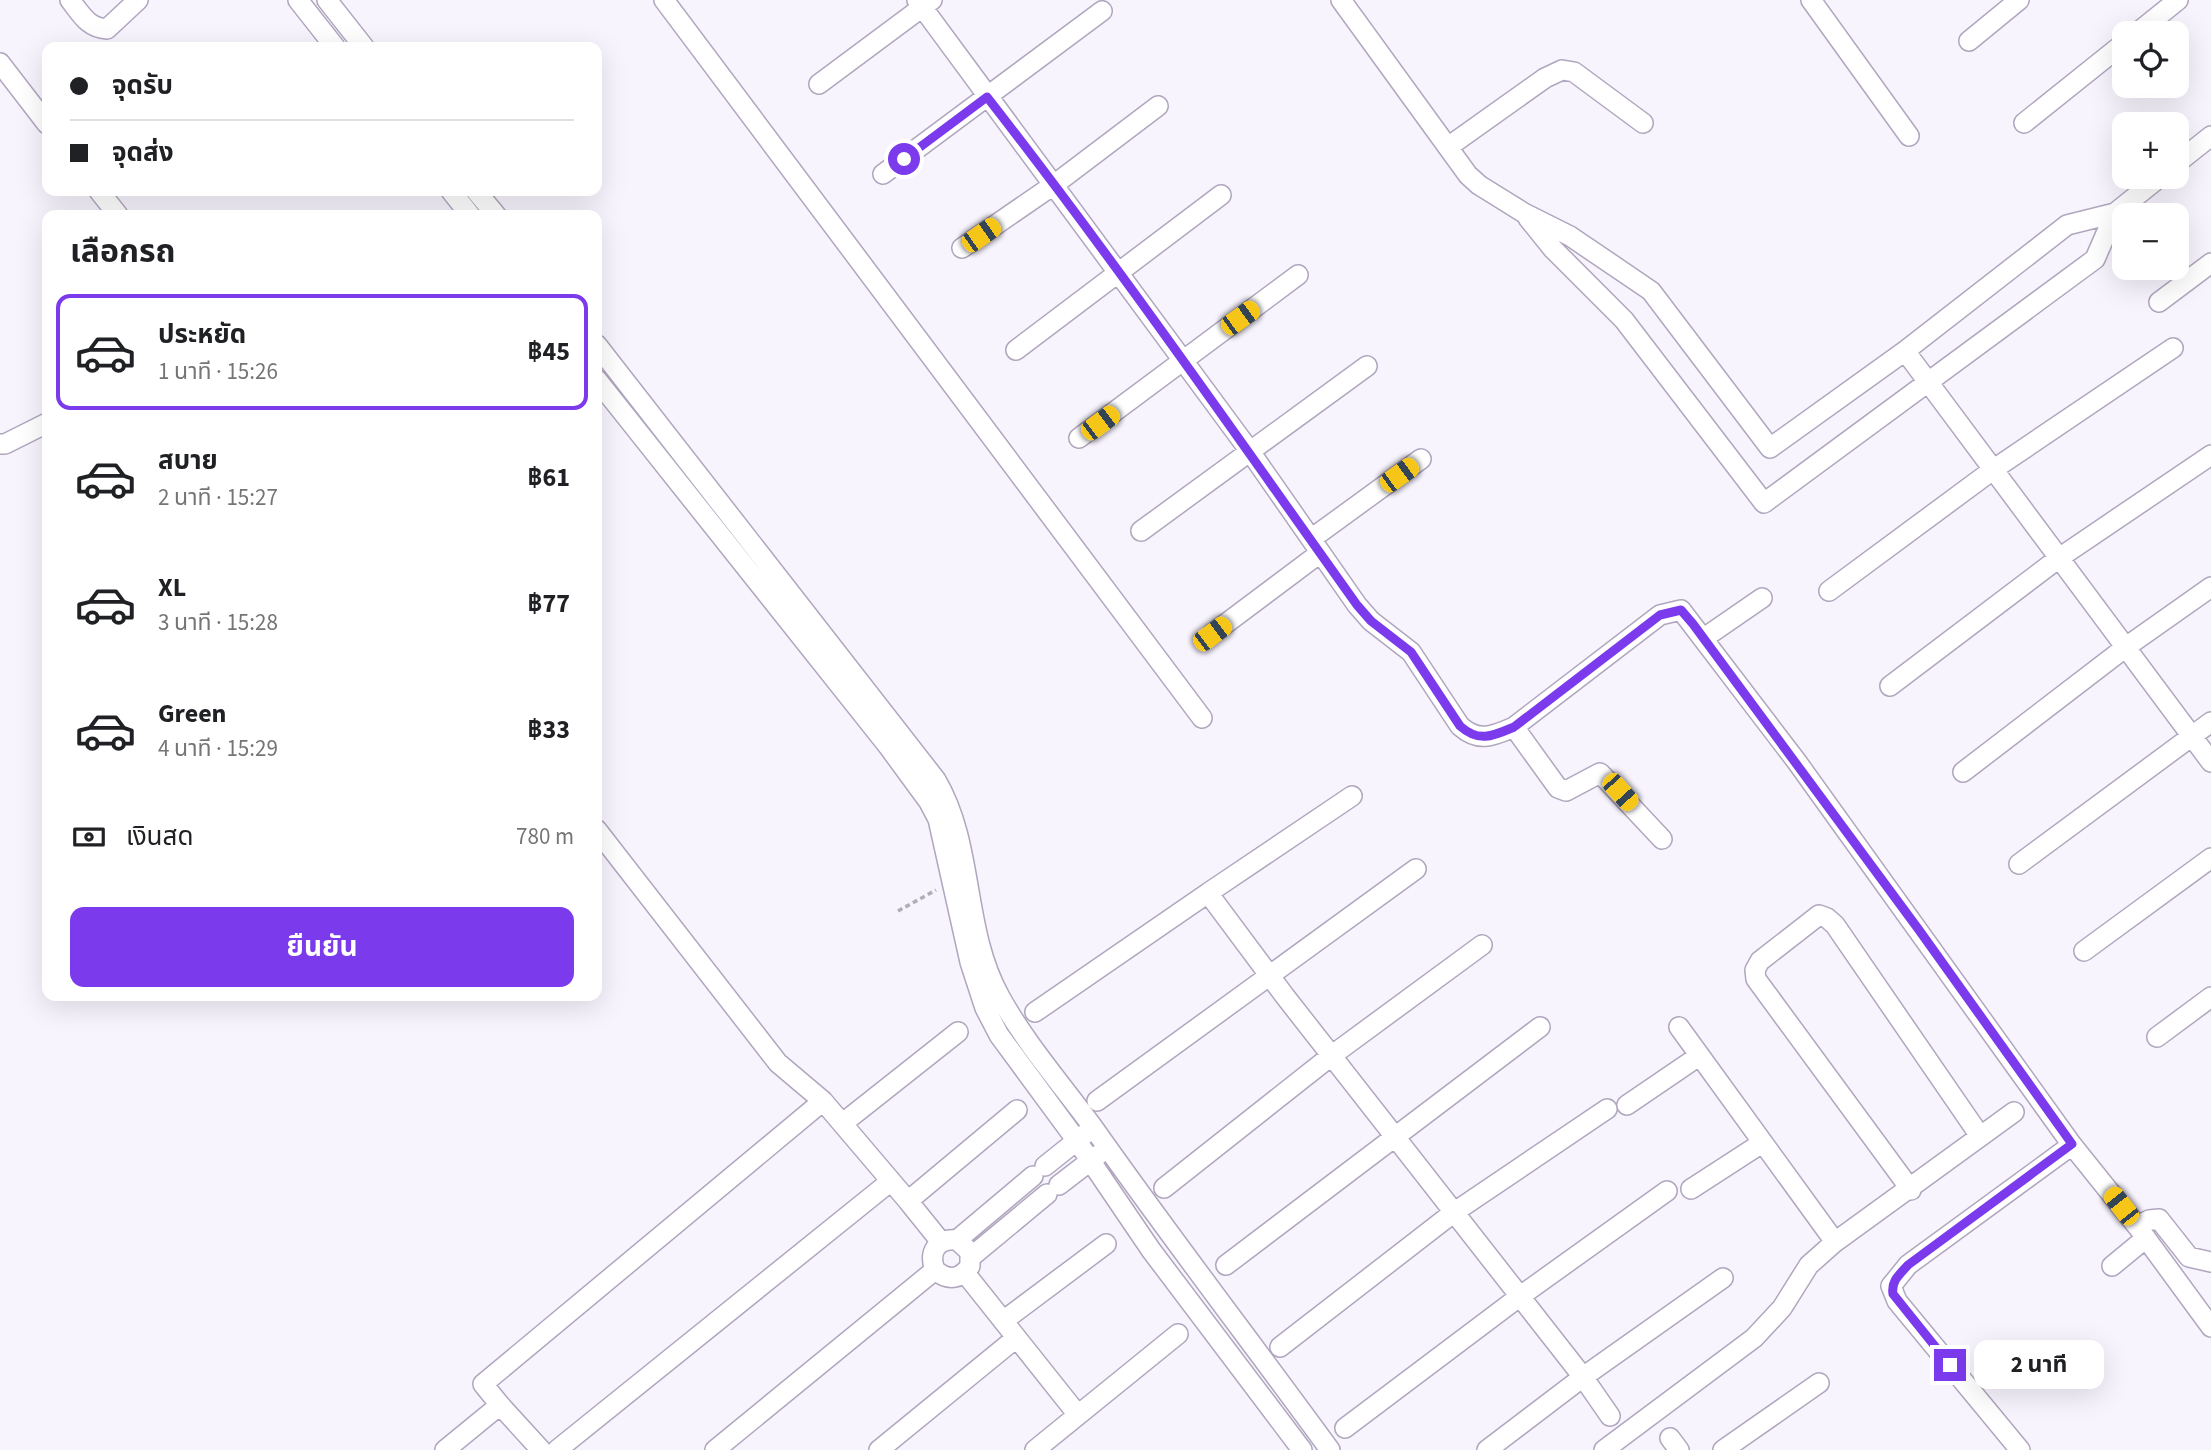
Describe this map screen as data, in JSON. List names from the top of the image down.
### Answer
{
  "page": {
    "map_buttons": ["+", "−"],
    "banner": ["จุดรับ", "จุดส่ง"],
    "heading": "เลือกรถ",
    "list": [
      {
        "name": "ประหยัด",
        "note": "1 นาที · 15:26",
        "value": "฿45"
      },
      {
        "name": "สบาย",
        "note": "2 นาที · 15:27",
        "value": "฿61"
      },
      {
        "name": "XL",
        "note": "3 นาที · 15:28",
        "value": "฿77"
      },
      {
        "name": "Green",
        "note": "4 นาที · 15:29",
        "value": "฿33"
      }
    ],
    "pay": ["เงินสด", "780 m"],
    "buttons": "ยืนยัน",
    "bubble": "2 นาที"
  }
}
